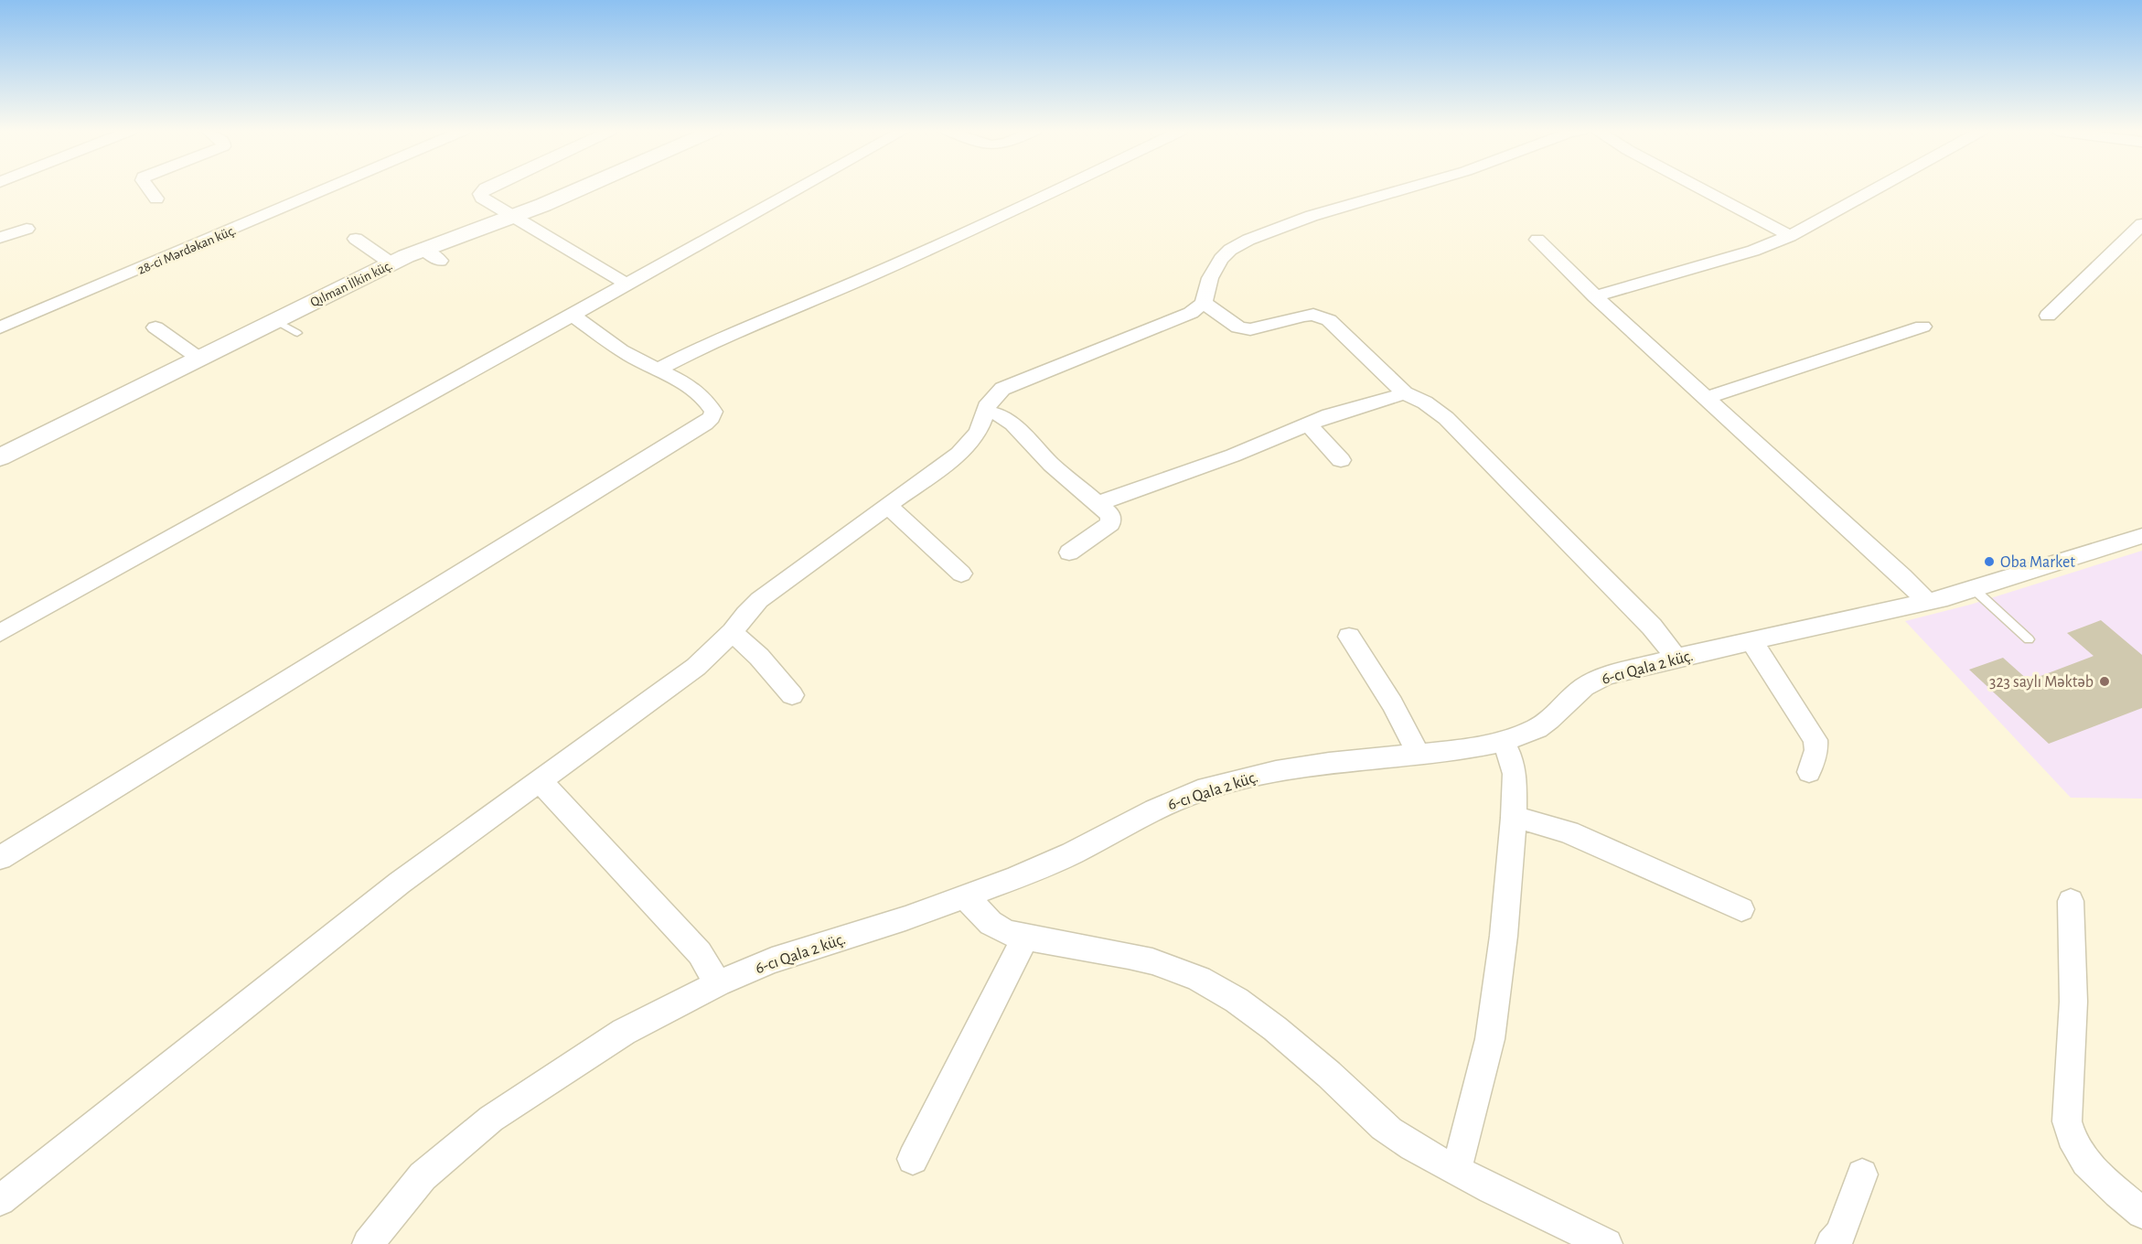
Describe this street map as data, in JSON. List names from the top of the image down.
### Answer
{
  "streets": {
    "street": ["28-ci Mərdəkan küç.", "Qılman İlkin küç.", "6-cı Qala 2 küç."]
  },
  "places": ["Oba Market", "323 saylı Məktəb"]
}
